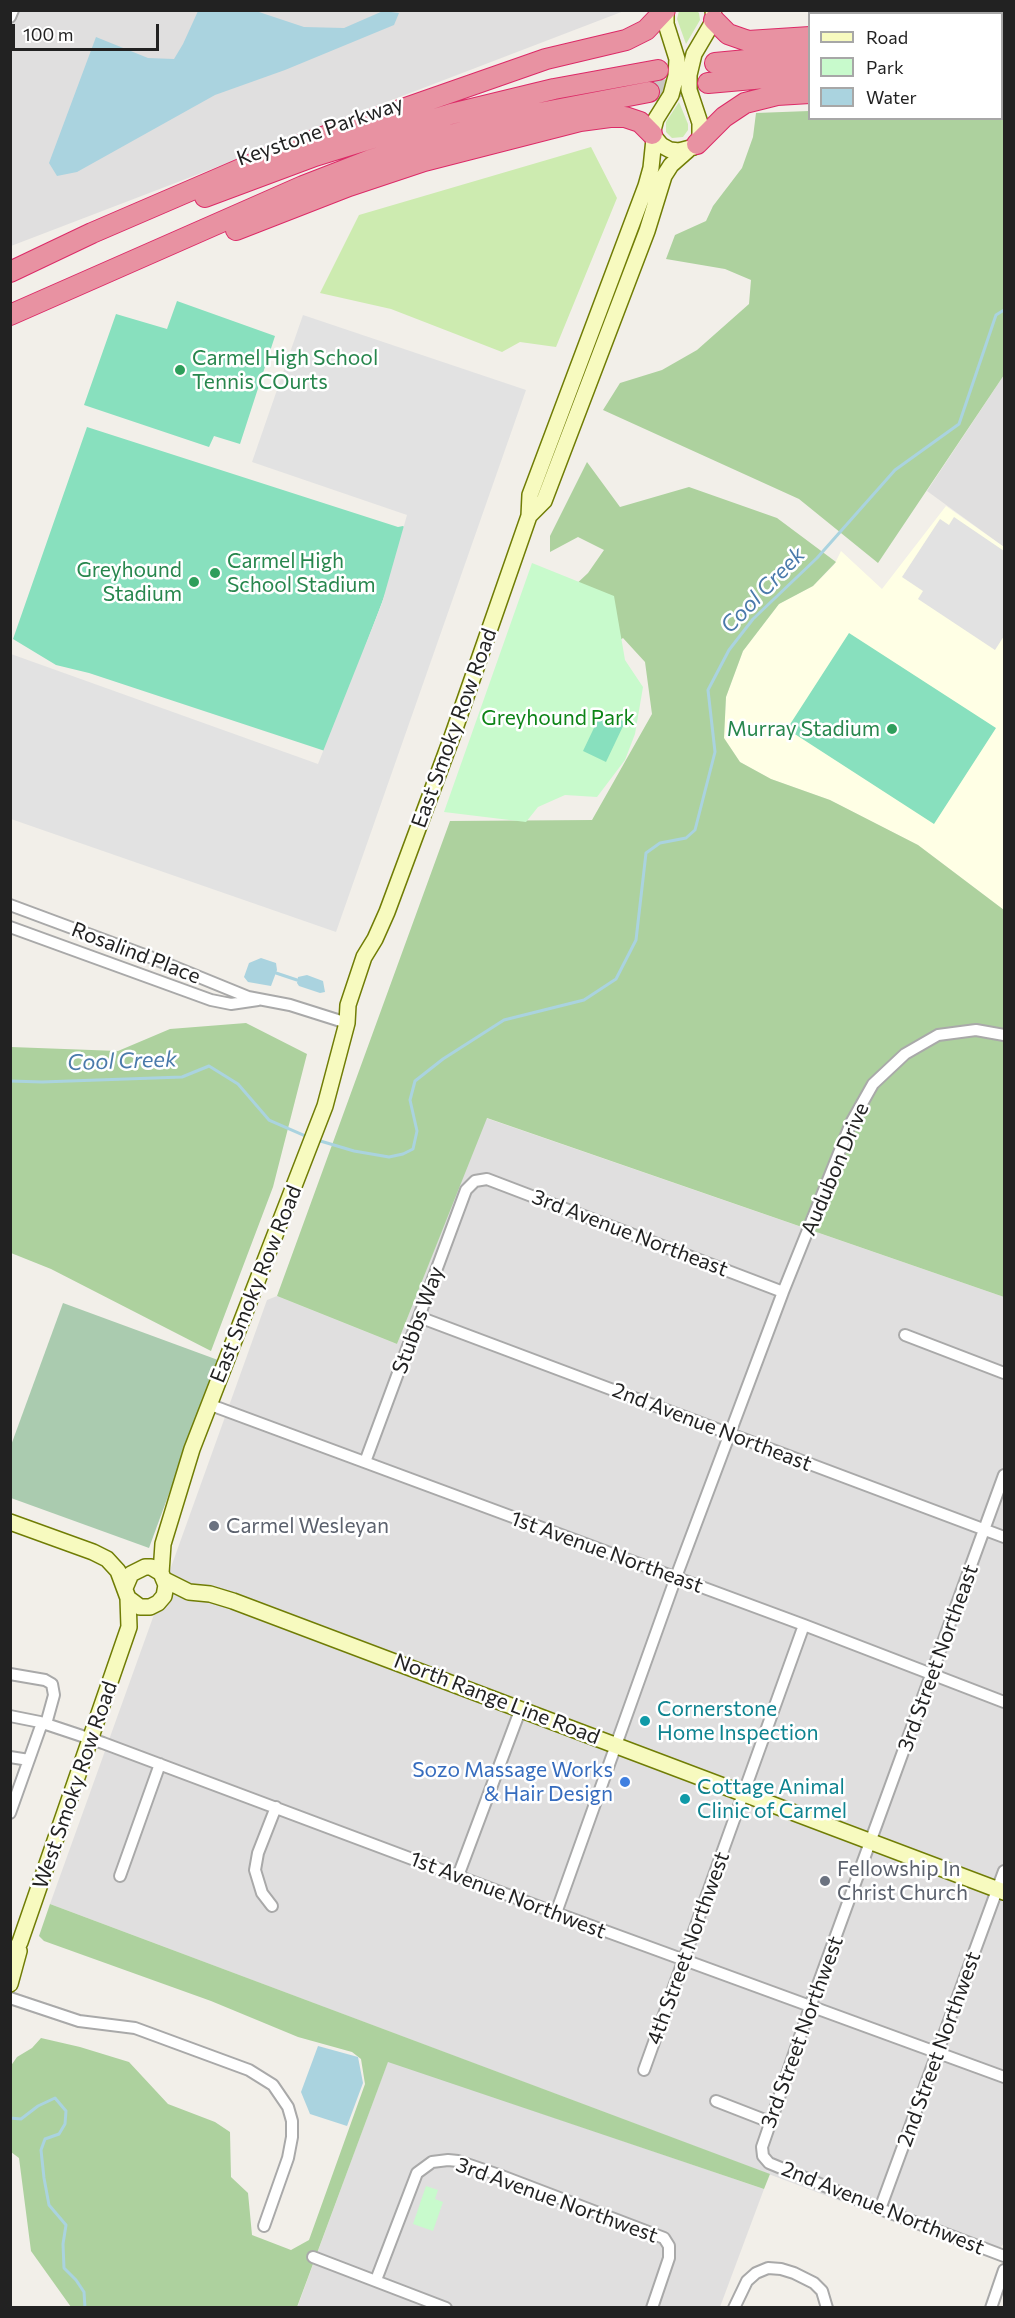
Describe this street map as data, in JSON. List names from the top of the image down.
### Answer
{
  "streets": {
    "highway": ["Keystone Parkway"],
    "street": [
      "East Smoky Row Road",
      "Rosalind Place",
      "Audubon Drive",
      "3rd Avenue Northeast",
      "Stubbs Way",
      "2nd Avenue Northeast",
      "1st Avenue Northeast",
      "3rd Street Northeast",
      "North Range Line Road",
      "West Smoky Row Road",
      "1st Avenue Northwest",
      "4th Street Northwest",
      "3rd Street Northwest",
      "2nd Street Northwest",
      "3rd Avenue Northwest",
      "2nd Avenue Northwest"
    ]
  },
  "crossings": [
    ["East Smoky Row Road", "Rosalind Place"],
    ["East Smoky Row Road", "1st Avenue Northeast"],
    ["East Smoky Row Road", "North Range Line Road"],
    ["East Smoky Row Road", "West Smoky Row Road"],
    ["Audubon Drive", "3rd Avenue Northeast"],
    ["Audubon Drive", "2nd Avenue Northeast"],
    ["Audubon Drive", "1st Avenue Northeast"],
    ["Audubon Drive", "North Range Line Road"],
    ["Audubon Drive", "1st Avenue Northwest"],
    ["3rd Avenue Northeast", "Stubbs Way"],
    ["Stubbs Way", "2nd Avenue Northeast"],
    ["Stubbs Way", "1st Avenue Northeast"],
    ["2nd Avenue Northeast", "3rd Street Northeast"],
    ["1st Avenue Northeast", "3rd Street Northeast"],
    ["1st Avenue Northeast", "4th Street Northwest"],
    ["3rd Street Northeast", "North Range Line Road"],
    ["3rd Street Northeast", "3rd Street Northwest"],
    ["North Range Line Road", "West Smoky Row Road"],
    ["North Range Line Road", "4th Street Northwest"],
    ["North Range Line Road", "3rd Street Northwest"],
    ["North Range Line Road", "2nd Street Northwest"],
    ["West Smoky Row Road", "1st Avenue Northwest"],
    ["1st Avenue Northwest", "4th Street Northwest"],
    ["1st Avenue Northwest", "3rd Street Northwest"],
    ["1st Avenue Northwest", "2nd Street Northwest"],
    ["3rd Street Northwest", "2nd Avenue Northwest"],
    ["2nd Street Northwest", "2nd Avenue Northwest"]
  ],
  "water": ["Cool Creek"],
  "parks": ["Greyhound Park"],
  "places": [
    "Carmel High School Tennis COurts",
    "Carmel High School Stadium",
    "Greyhound Stadium",
    "Murray Stadium",
    "Carmel Wesleyan",
    "Cornerstone Home Inspection",
    "Sozo Massage Works & Hair Design",
    "Cottage Animal Clinic of Carmel",
    "Fellowship In Christ Church"
  ],
  "legend": ["Road", "Park", "Water"],
  "scale_bar": "100 m"
}
